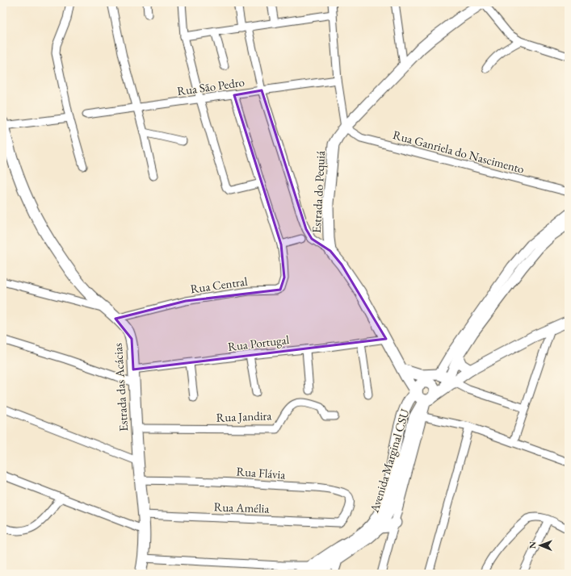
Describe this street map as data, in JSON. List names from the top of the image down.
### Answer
{
  "streets": {
    "main road": ["Estrada do Pequiá", "Estrada das Acácias", "Avenida Marginal CSU"],
    "street": [
      "Rua São Pedro",
      "Rua Ganriela do Nascimento",
      "Rua Central",
      "Rua Portugal",
      "Rua Jandira",
      "Rua Flávia",
      "Rua Amélia"
    ]
  },
  "crossings": [
    ["Rua Ganriela do Nascimento", "Estrada do Pequiá"],
    ["Rua Central", "Estrada das Acácias"],
    ["Rua Portugal", "Estrada das Acácias"],
    ["Estrada das Acácias", "Rua Jandira"],
    ["Estrada das Acácias", "Rua Flávia"],
    ["Estrada das Acácias", "Rua Amélia"],
    ["Rua Flávia", "Rua Amélia"]
  ],
  "north": "left"
}
